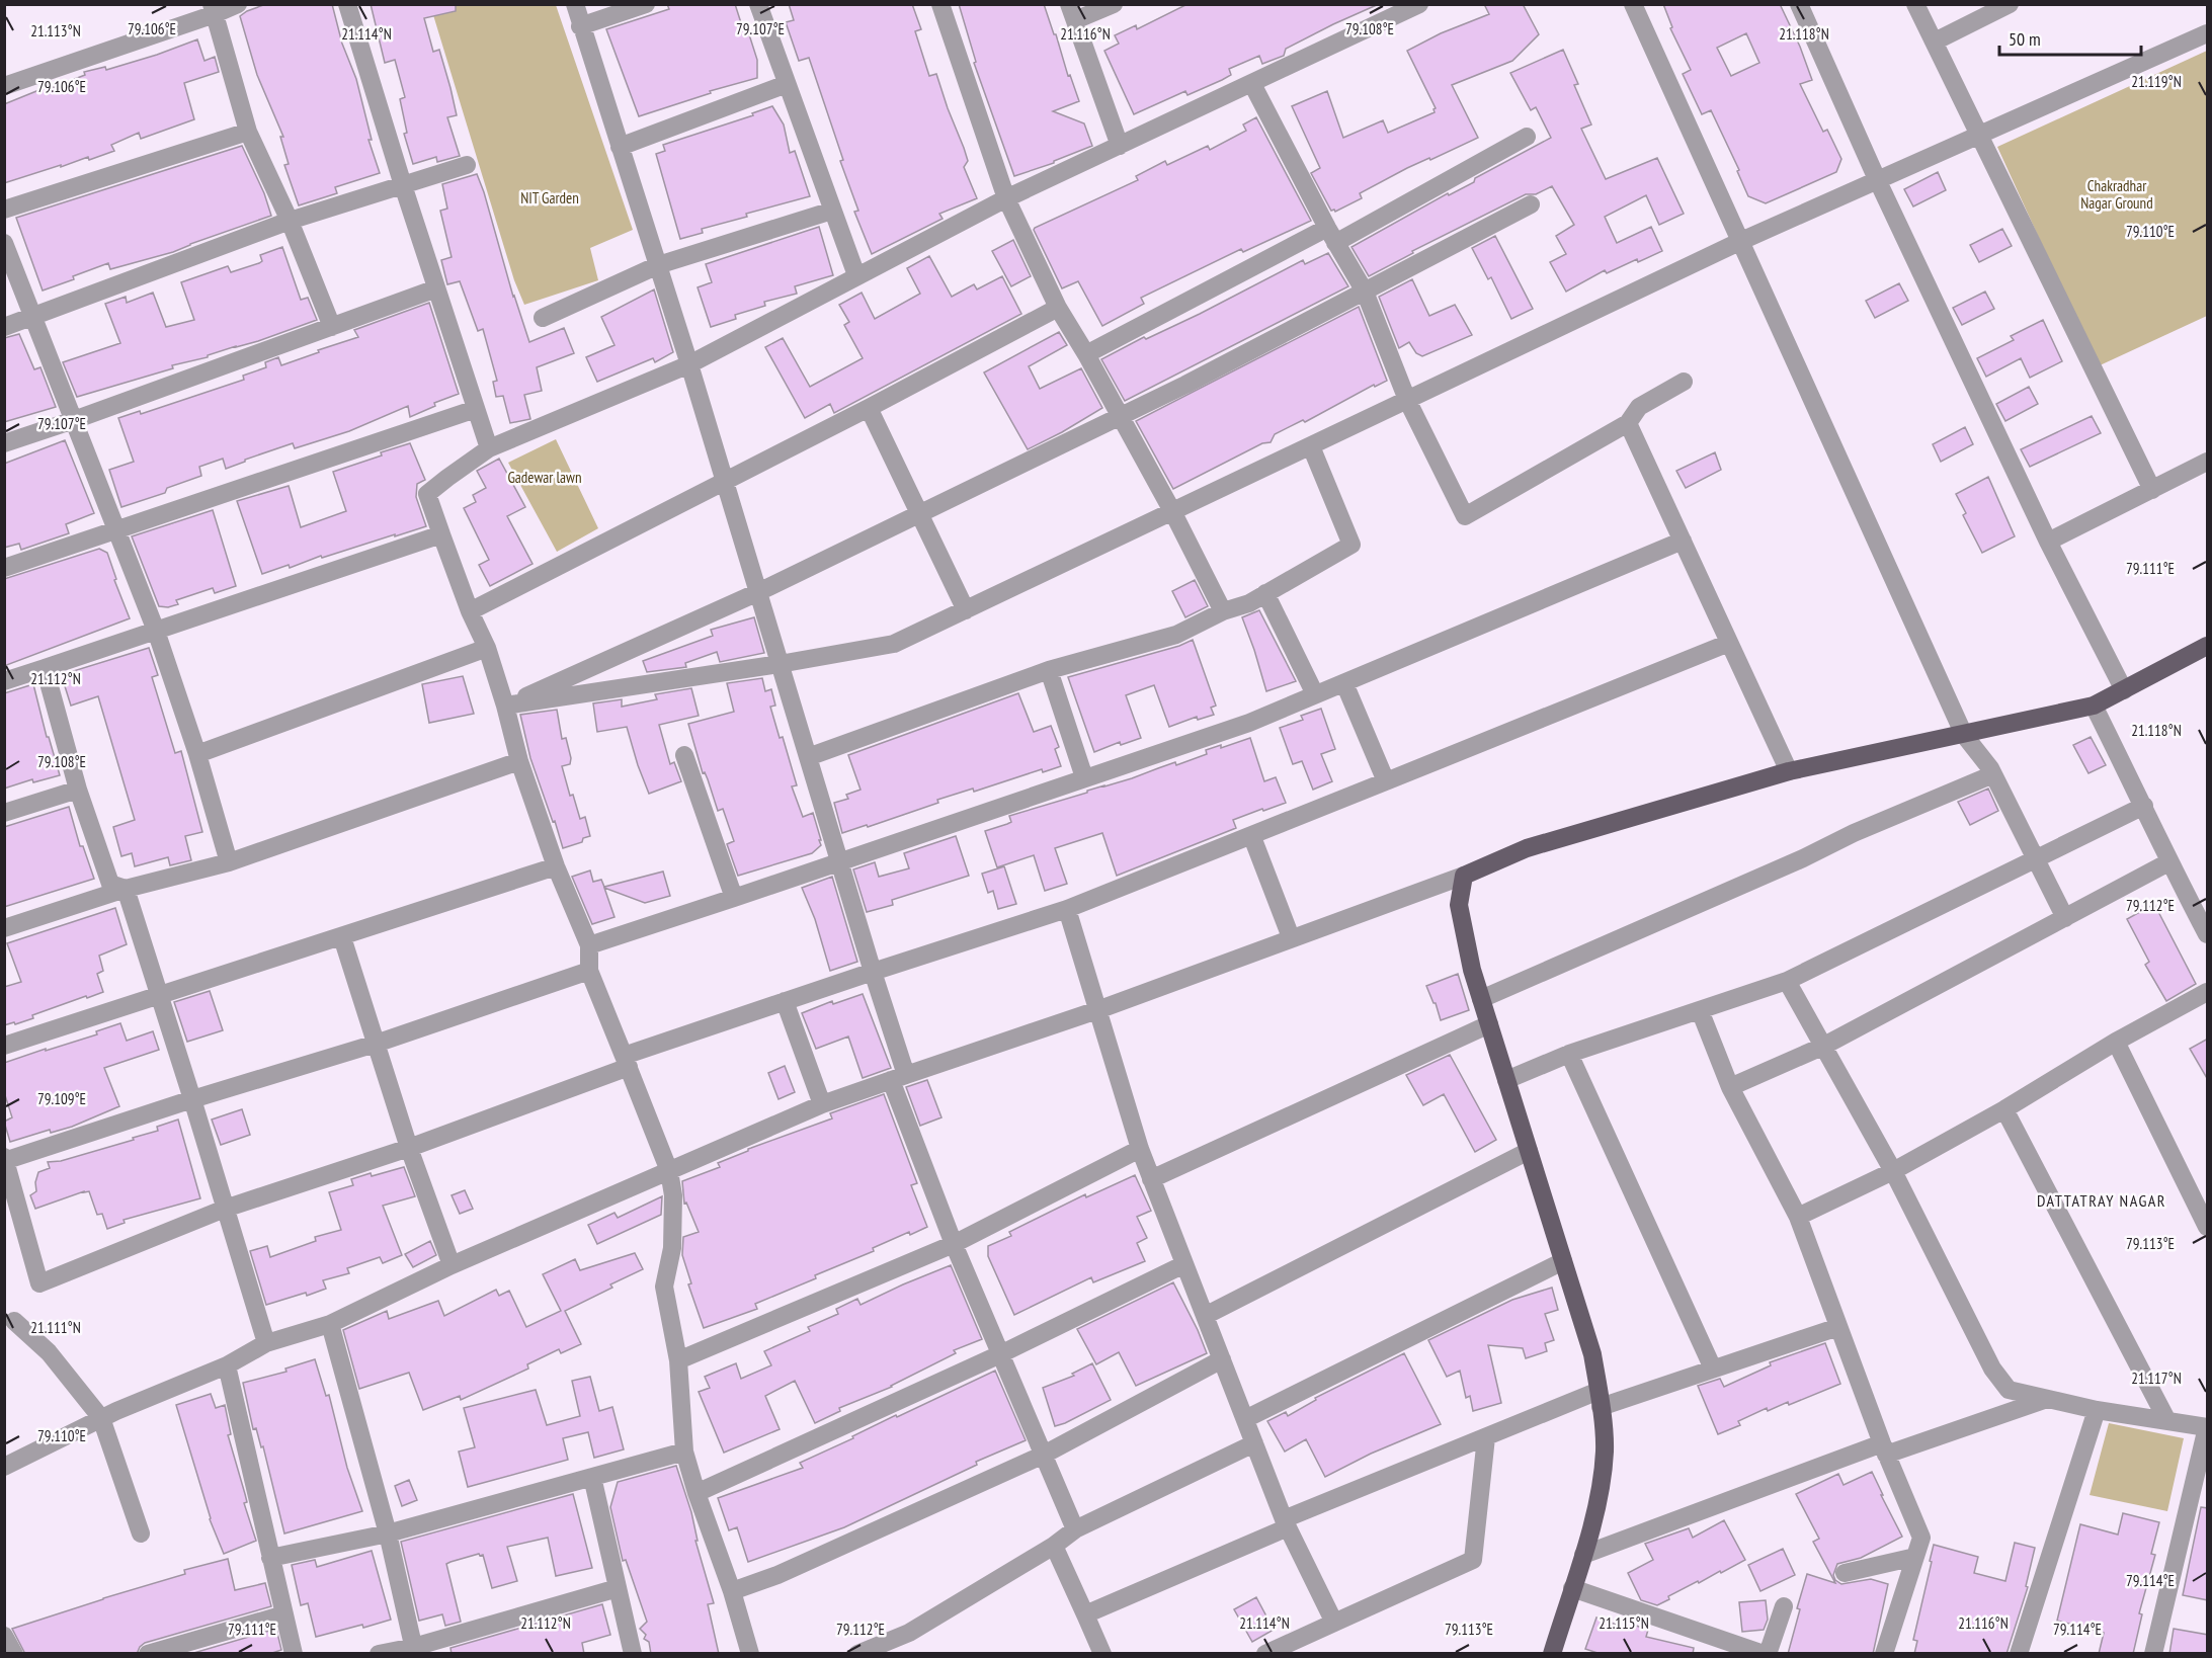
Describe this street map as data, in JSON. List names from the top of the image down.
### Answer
{
  "districts": ["DATTATRAY NAGAR"],
  "parks": ["Chakradhar Nagar Ground", "NIT Garden", "Gadewar lawn"],
  "scale_bar": "50 m",
  "coordinates": [
    "79.106°E",
    "79.107°E",
    "79.108°E",
    "21.113°N",
    "21.114°N",
    "21.116°N",
    "21.118°N",
    "21.119°N",
    "79.110°E",
    "79.111°E",
    "21.112°N",
    "79.112°E",
    "79.109°E",
    "79.113°E",
    "21.111°N",
    "21.117°N",
    "79.114°E",
    "21.115°N"
  ]
}
